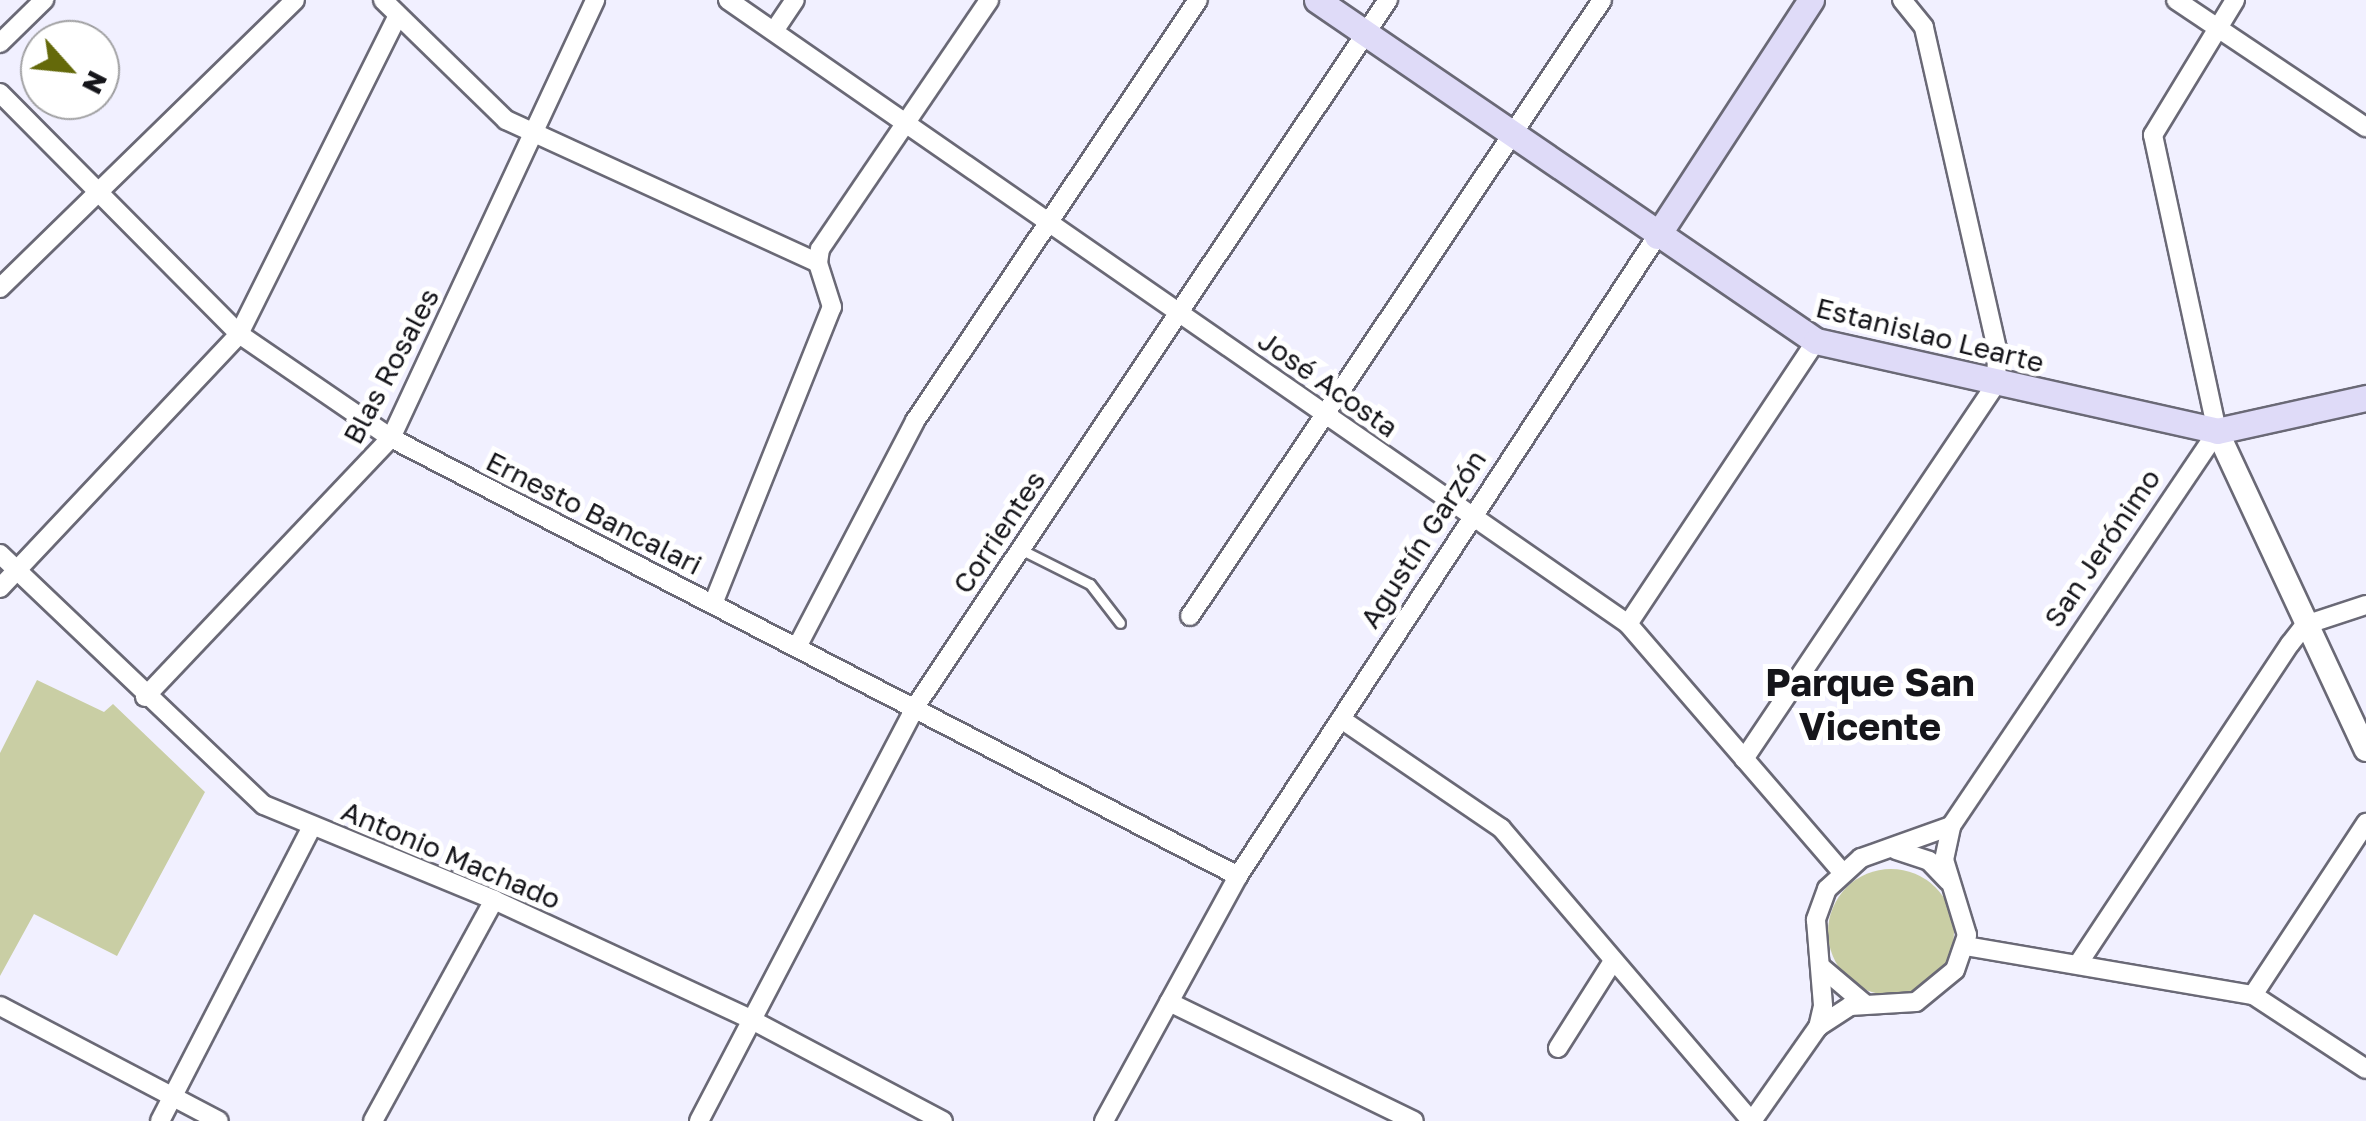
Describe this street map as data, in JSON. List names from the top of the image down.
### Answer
{
  "streets": {
    "main road": ["Estanislao Learte", "Agustín Garzón"],
    "street": [
      "Blas Rosales",
      "José Acosta",
      "Ernesto Bancalari",
      "Corrientes",
      "San Jerónimo",
      "Antonio Machado"
    ]
  },
  "crossings": [
    ["Estanislao Learte", "Corrientes"],
    ["Estanislao Learte", "Agustín Garzón"],
    ["Estanislao Learte", "San Jerónimo"],
    ["Blas Rosales", "Ernesto Bancalari"],
    ["Blas Rosales", "Antonio Machado"],
    ["José Acosta", "Corrientes"],
    ["José Acosta", "Agustín Garzón"],
    ["Ernesto Bancalari", "Corrientes"],
    ["Ernesto Bancalari", "Agustín Garzón"],
    ["Corrientes", "Antonio Machado"]
  ],
  "districts": ["Parque San Vicente"],
  "north": "bottom right"
}
